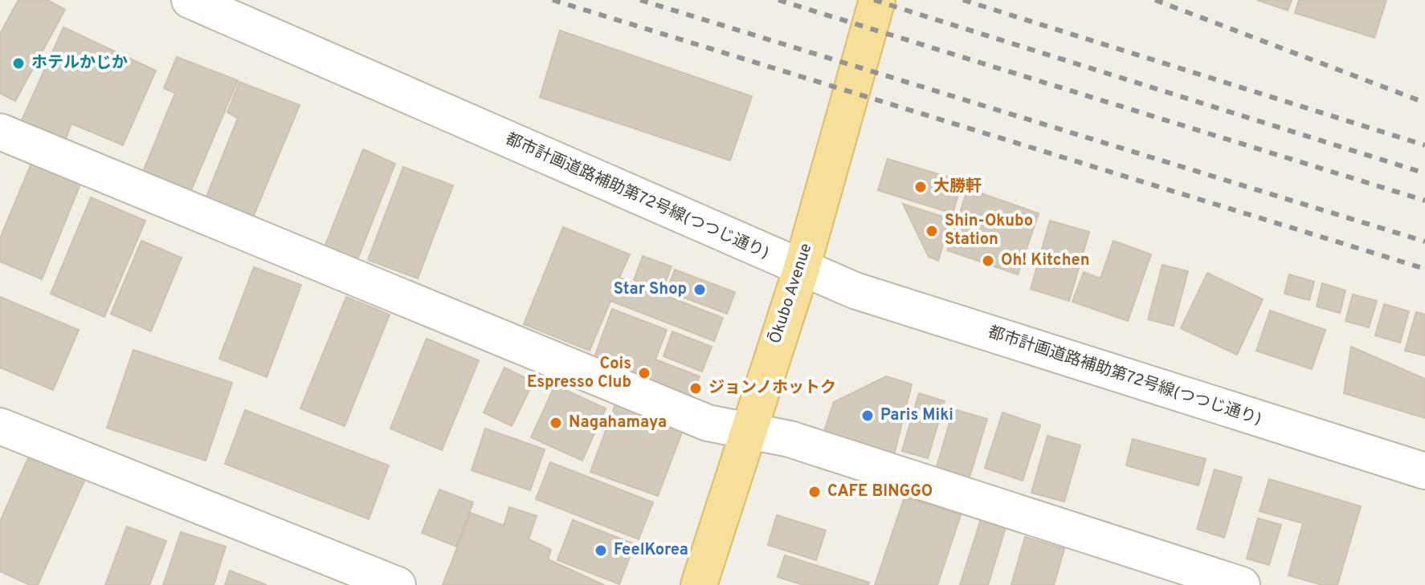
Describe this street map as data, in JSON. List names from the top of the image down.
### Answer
{
  "streets": {
    "main road": ["Ōkubo Avenue"],
    "street": ["都市計画道路補助第72号線(つつじ通り)"]
  },
  "crossings": [
    ["都市計画道路補助第72号線(つつじ通り)", "Ōkubo Avenue"]
  ],
  "places": [
    "ホテルかじか",
    "大勝軒",
    "Shin-Okubo Station",
    "Oh! Kitchen",
    "Star Shop",
    "Cois Espresso Club",
    "ジョンノホットク",
    "Paris Miki",
    "Nagahamaya",
    "CAFE BINGGO",
    "FeelKorea"
  ]
}
